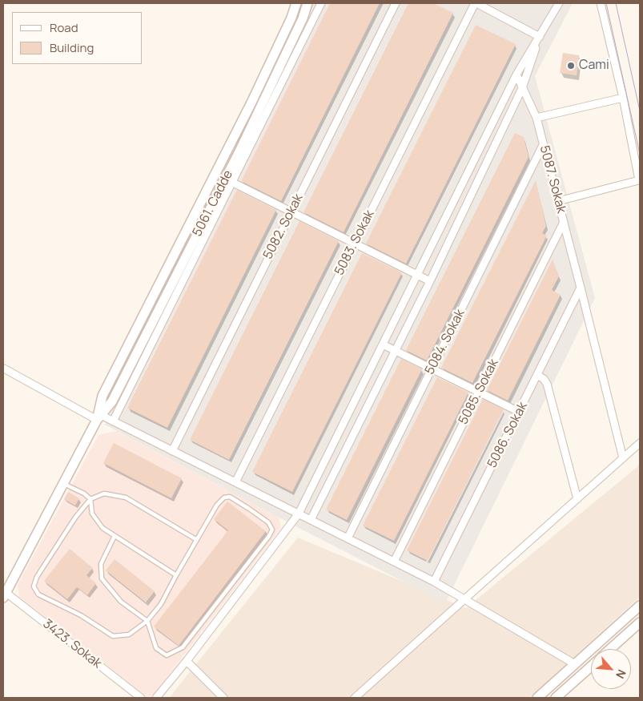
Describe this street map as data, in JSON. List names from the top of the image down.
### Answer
{
  "streets": {
    "street": [
      "5087. Sokak",
      "5061. Cadde",
      "5082. Sokak",
      "5083. Sokak",
      "5084. Sokak",
      "5085. Sokak",
      "5086. Sokak",
      "3423. Sokak"
    ]
  },
  "crossings": [
    ["5087. Sokak", "5084. Sokak"],
    ["5087. Sokak", "5085. Sokak"],
    ["5087. Sokak", "5086. Sokak"]
  ],
  "places": ["Cami"],
  "legend": ["Road", "Building"],
  "north": "bottom right"
}
